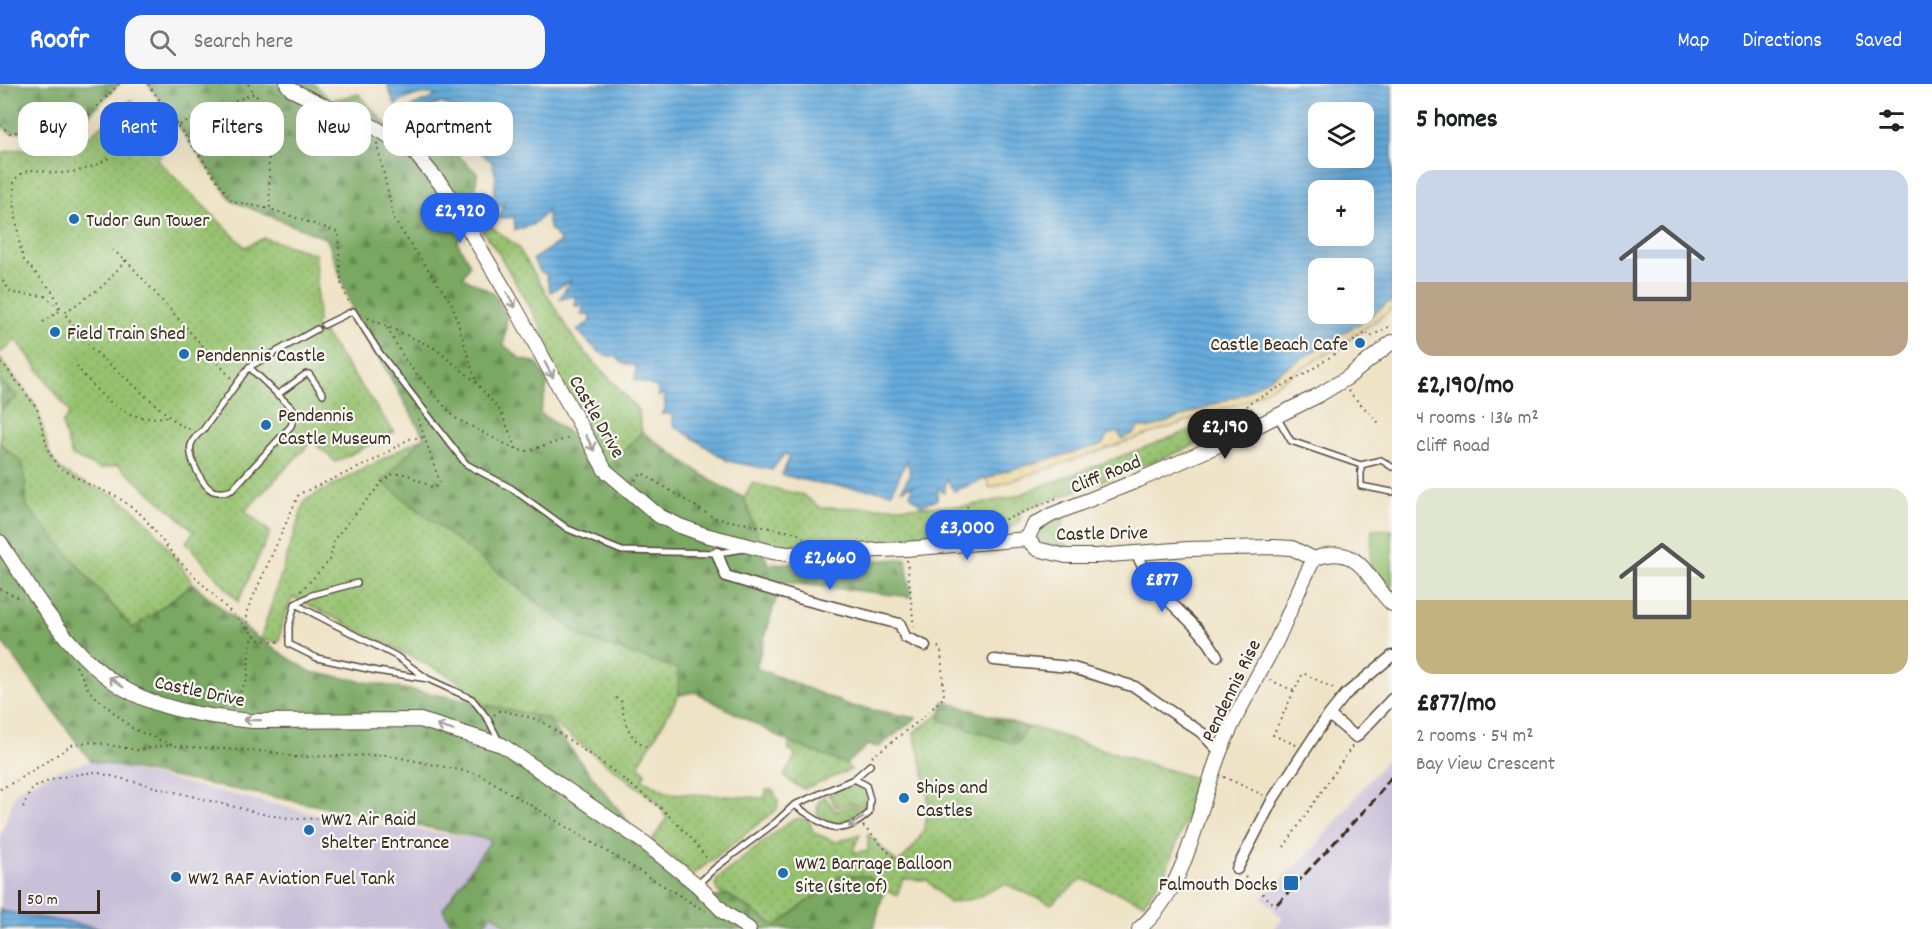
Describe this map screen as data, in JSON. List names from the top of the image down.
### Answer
{
  "streets": {
    "street": ["Castle Drive", "Cliff Road", "Pendennis Rise"]
  },
  "crossings": [
    ["Castle Drive", "Cliff Road"],
    ["Castle Drive", "Pendennis Rise"]
  ],
  "places": {
    "other": [
      "Tudor Gun Tower",
      "Field Train Shed",
      "Castle Beach Cafe",
      "Pendennis Castle",
      "Pendennis Castle Museum",
      "Ships and Castles",
      "WW2 Air Raid Shelter Entrance",
      "WW2 Barrage Balloon Site (site of)",
      "WW2 RAF Aviation Fuel Tank"
    ],
    "transit": ["Falmouth Docks"]
  },
  "scale_bar": "50 m",
  "page": {
    "header": "Roofr",
    "search": "Search here",
    "nav": ["Map", "Directions", "Saved"],
    "heading": "5 homes",
    "map_buttons": ["+", "−"],
    "chip": [
      "Buy",
      "Rent",
      "Filters",
      "New",
      "Apartment"
    ],
    "list": [
      {
        "name": "£2,190/mo",
        "note": "4 rooms · 136 m² · Cliff Road"
      },
      {
        "name": "£877/mo",
        "note": "2 rooms · 54 m² · Bay View Crescent"
      }
    ],
    "price": [
      "£2,920",
      "£2,190",
      "£3,000",
      "£2,660",
      "£877"
    ],
    "scale": "50 m"
  }
}
